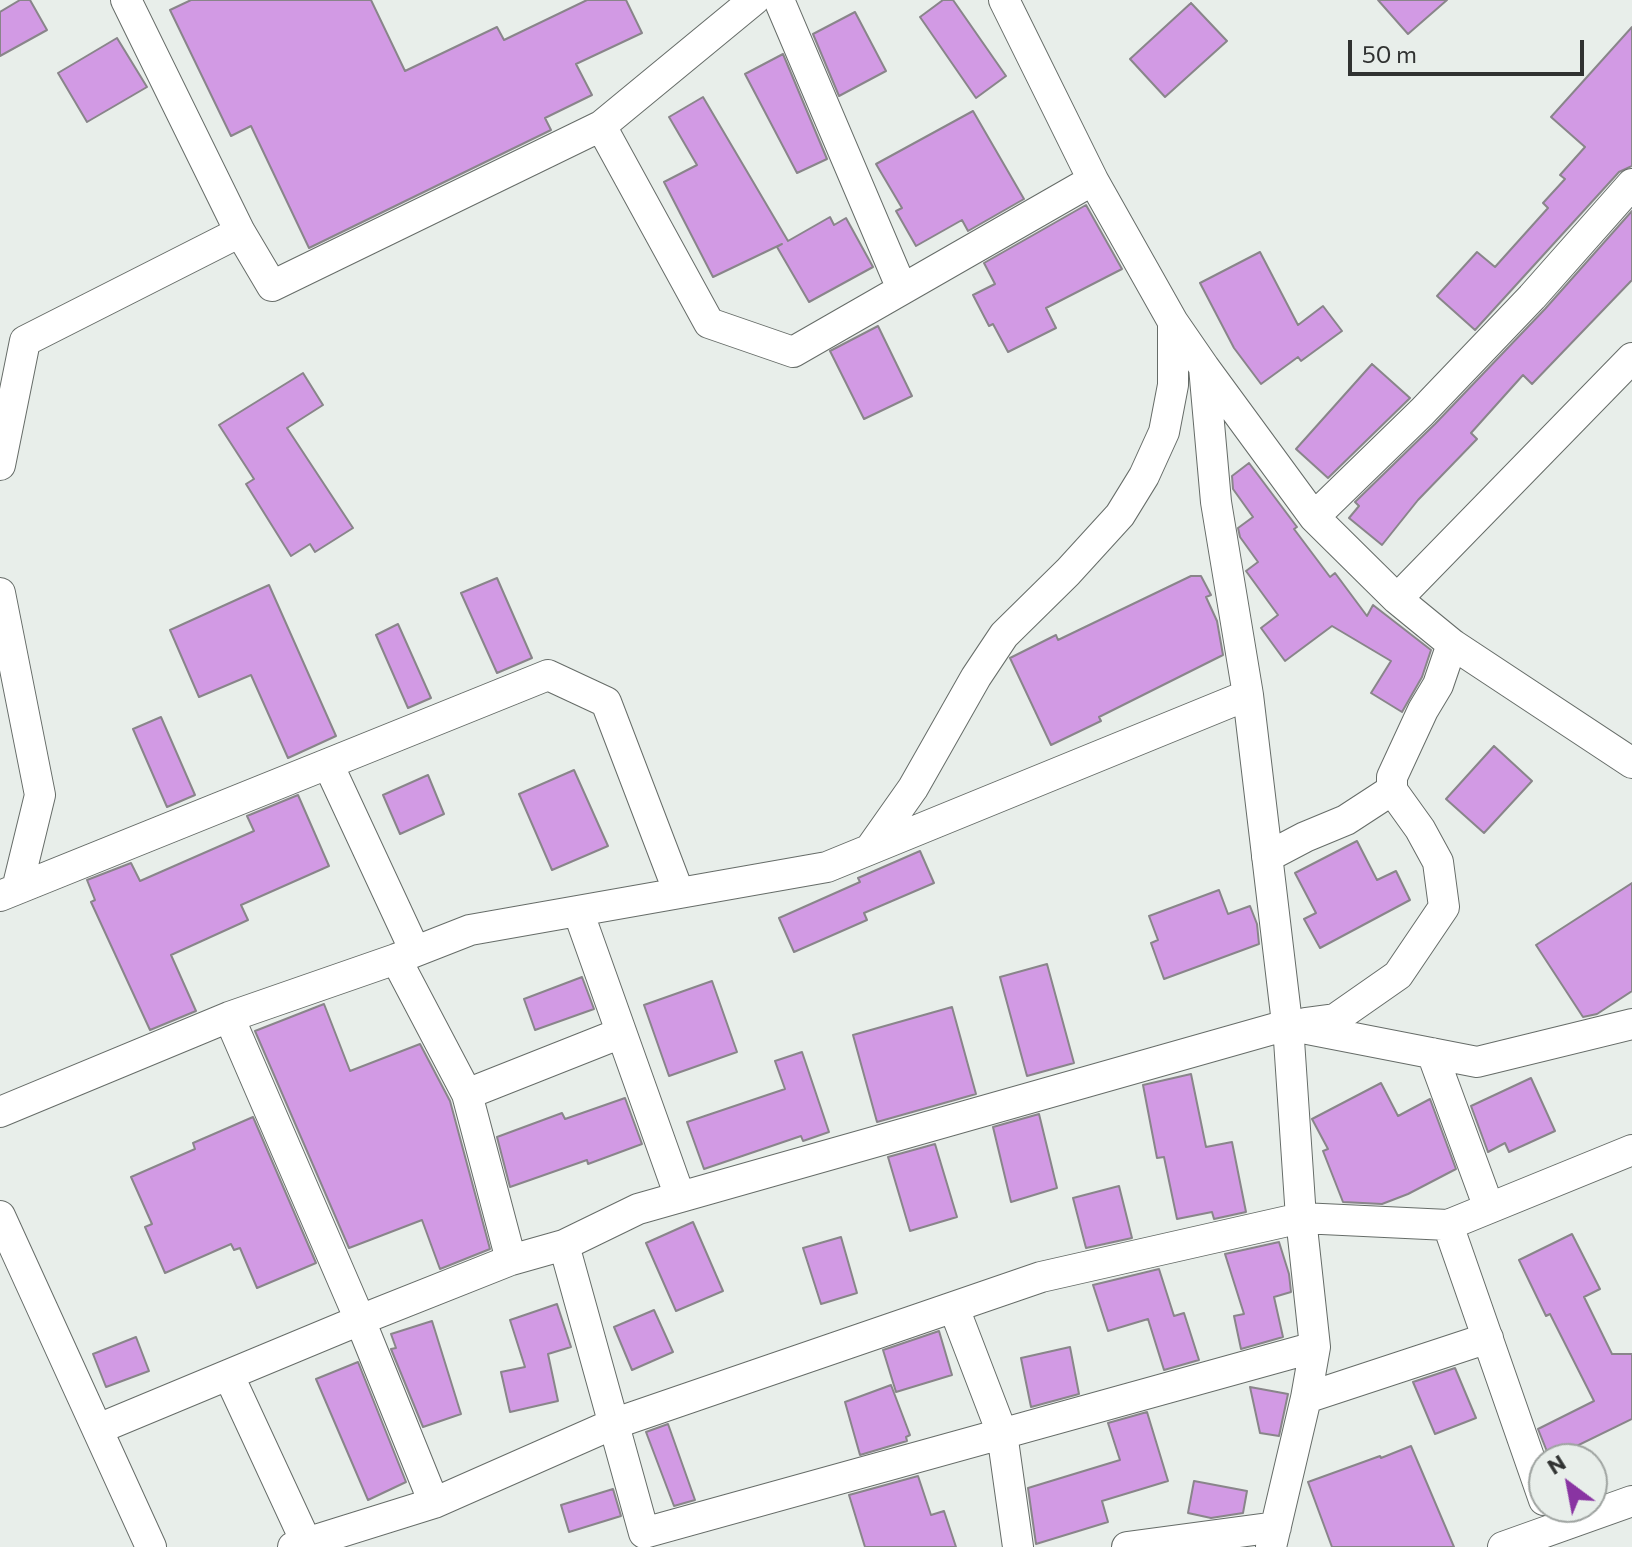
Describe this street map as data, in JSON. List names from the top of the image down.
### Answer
{
  "scale_bar": "50 m",
  "north": "top left"
}
